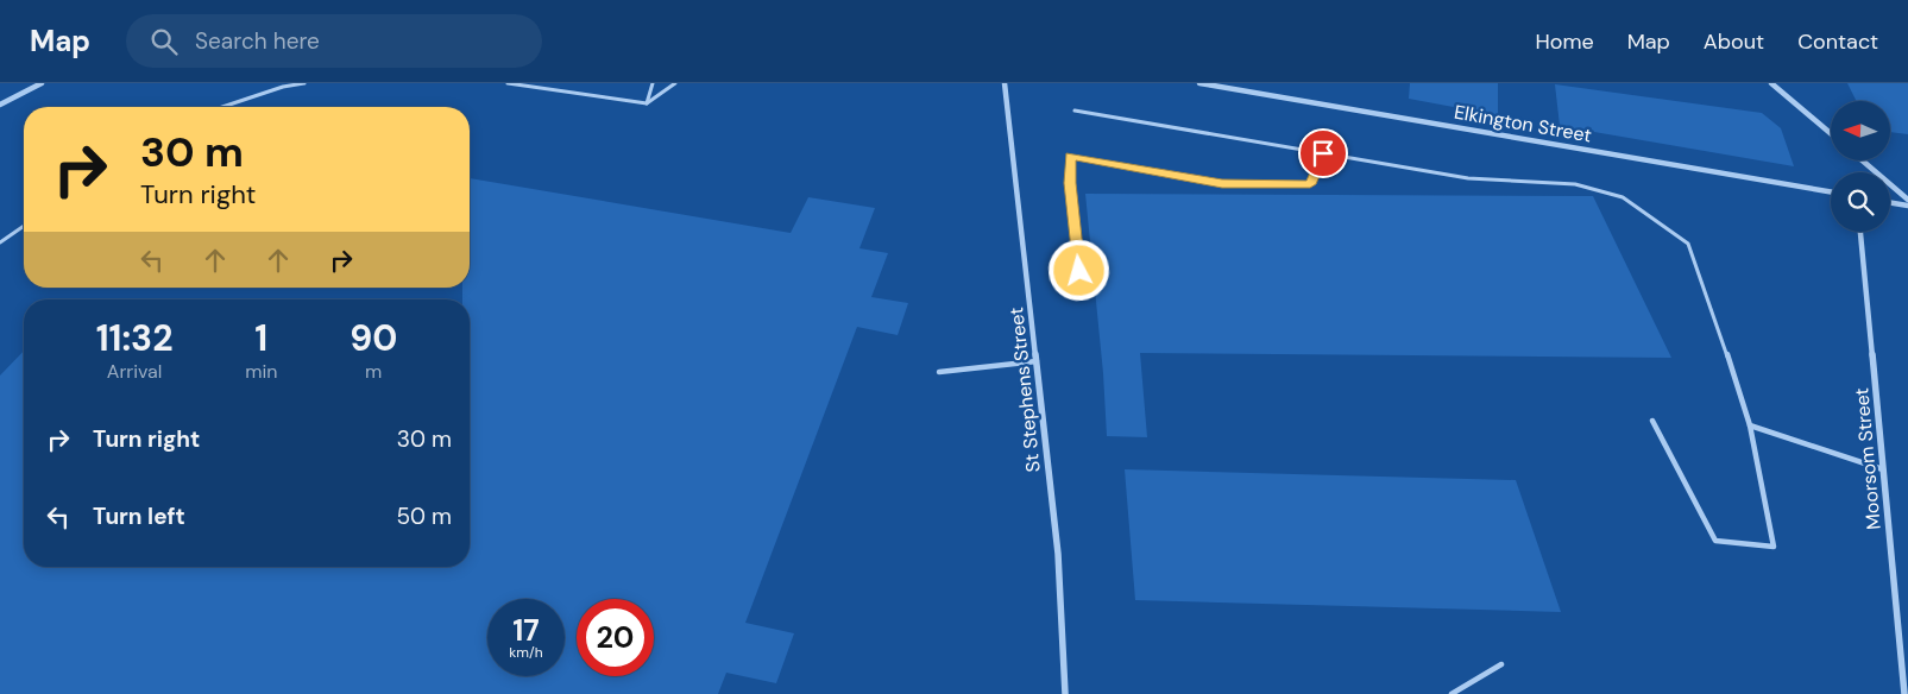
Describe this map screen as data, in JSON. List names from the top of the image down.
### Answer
{
  "streets": {
    "street": ["Elkington Street", "St Stephens Street", "Moorsom Street"]
  },
  "north": "left",
  "page": {
    "header": "Map",
    "search": "Search here",
    "nav": [
      "Home",
      "Map",
      "About",
      "Contact"
    ],
    "turn": ["30 m", "Turn right"],
    "eta": [
      "11:32",
      "Arrival",
      "1",
      "min",
      "90",
      "m"
    ],
    "list": [
      {
        "name": "Turn right",
        "value": "30 m"
      },
      {
        "name": "Turn left",
        "value": "50 m"
      }
    ],
    "speed": "17 km/h",
    "limit": "20"
  }
}
